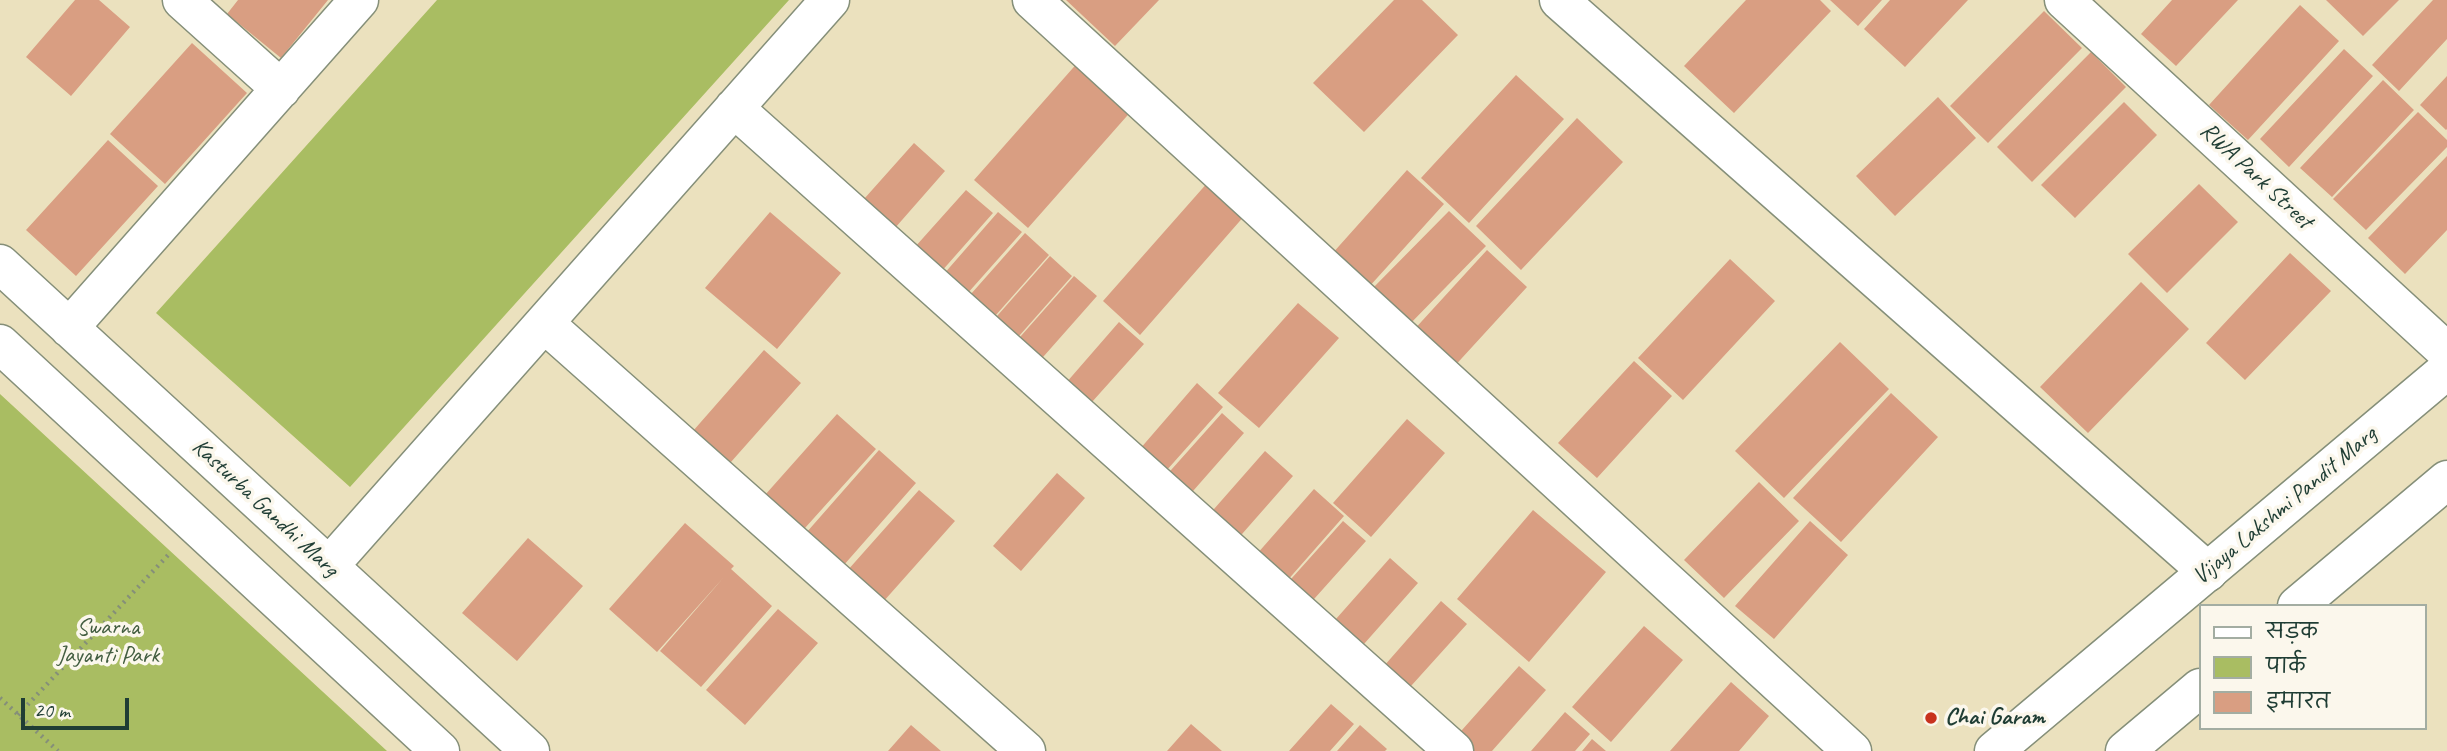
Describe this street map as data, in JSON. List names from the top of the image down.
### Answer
{
  "streets": {
    "street": ["RWA Park Street", "Vijaya Lakshmi Pandit Marg", "Kasturba Gandhi Marg"]
  },
  "parks": ["Swarna Jayanti Park"],
  "places": ["Chai Garam"],
  "legend": ["सड़क", "पार्क", "इमारत"],
  "scale_bar": "20 m"
}
